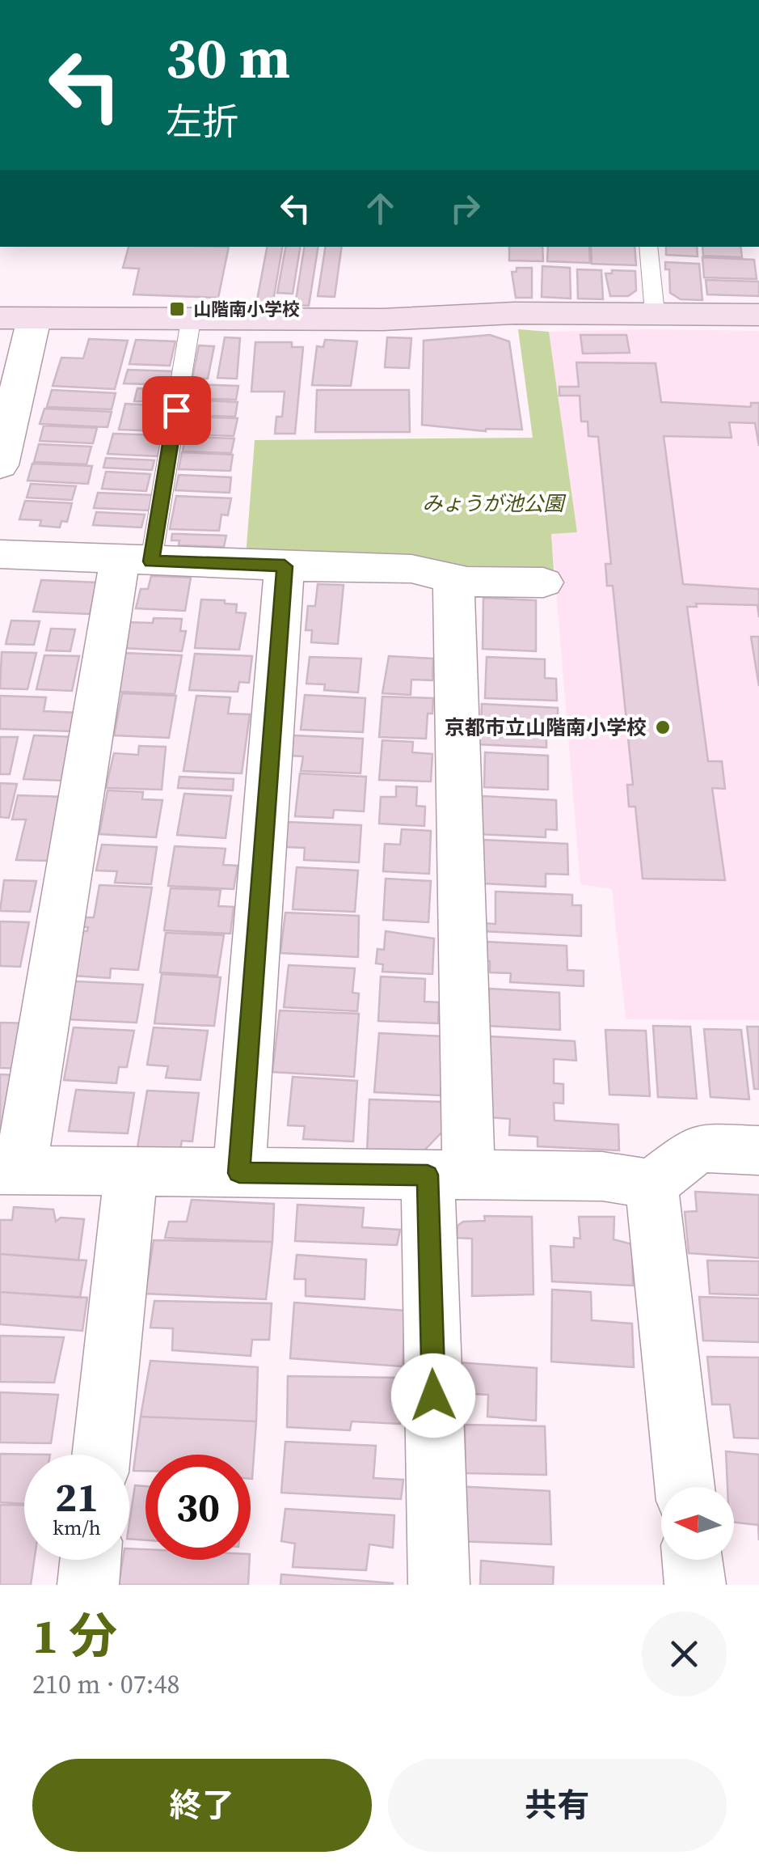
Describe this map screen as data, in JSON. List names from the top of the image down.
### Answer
{
  "parks": ["みょうが池公園"],
  "places": {
    "transit": ["山階南小学校"],
    "other": ["京都市立山階南小学校"]
  },
  "north": "left",
  "page": {
    "turn": ["30 m", "左折"],
    "speed": "21 km/h",
    "limit": "30",
    "heading": ["1 分", "210 m · 07:48"],
    "buttons": ["終了", "共有"]
  }
}
